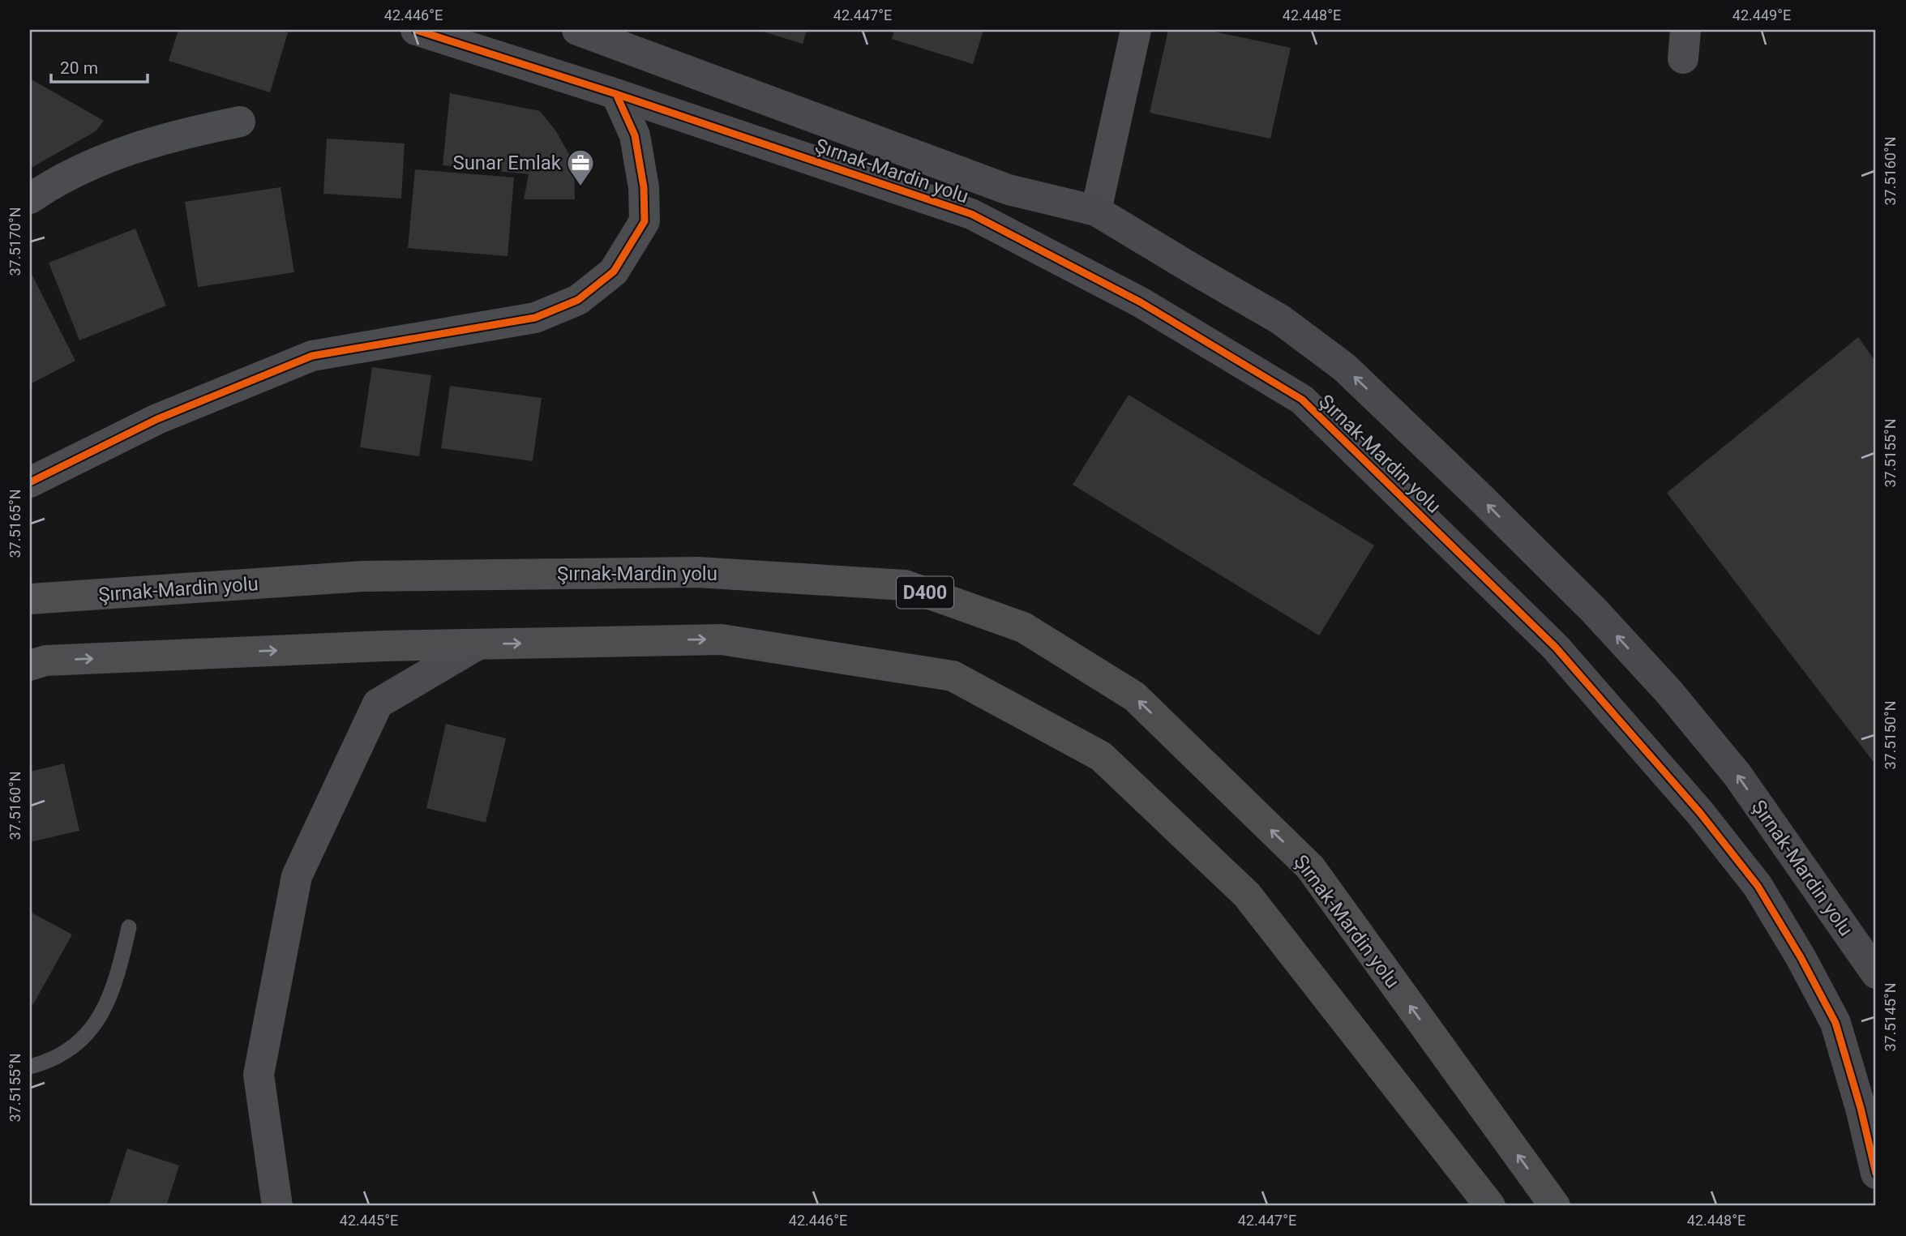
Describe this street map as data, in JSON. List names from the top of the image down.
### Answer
{
  "streets": {
    "highway": ["Şırnak-Mardin yolu", "D400"]
  },
  "places": {
    "office": ["Sunar Emlak"]
  },
  "scale_bar": "20 m",
  "coordinates": [
    "42.446°E",
    "42.447°E",
    "42.448°E",
    "42.449°E",
    "37.5160°N",
    "37.5170°N",
    "37.5155°N",
    "37.5165°N",
    "37.5150°N",
    "37.5145°N",
    "42.445°E"
  ]
}
